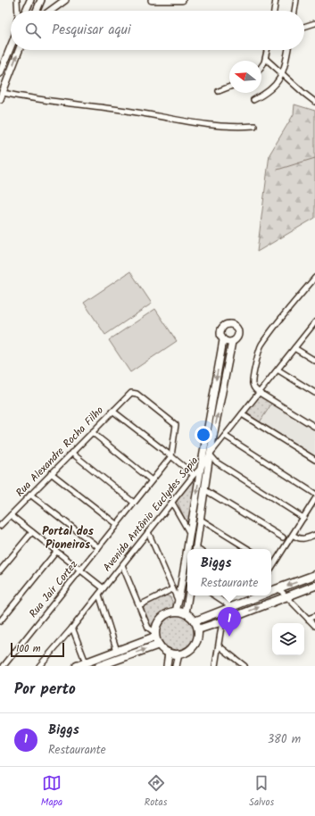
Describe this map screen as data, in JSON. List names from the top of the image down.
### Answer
{
  "streets": {
    "street": ["Rua Alexandre Rocha Filho", "Avenida Antônio Euclydes Sapia", "Rua Jair Cortez"]
  },
  "crossings": [
    ["Rua Alexandre Rocha Filho", "Rua Jair Cortez"]
  ],
  "districts": ["Portal dos Pioneiros"],
  "scale_bar": "100 m",
  "north": "left",
  "page": {
    "search": "Pesquisar aqui",
    "popup": ["Biggs", "Restaurante"],
    "pins": "1",
    "scale": "100 m",
    "heading": "Por perto",
    "list": [
      {
        "mark": "1",
        "name": "Biggs",
        "note": "Restaurante",
        "value": "380 m"
      }
    ],
    "nav": ["Mapa", "Rotas", "Salvos"]
  }
}
